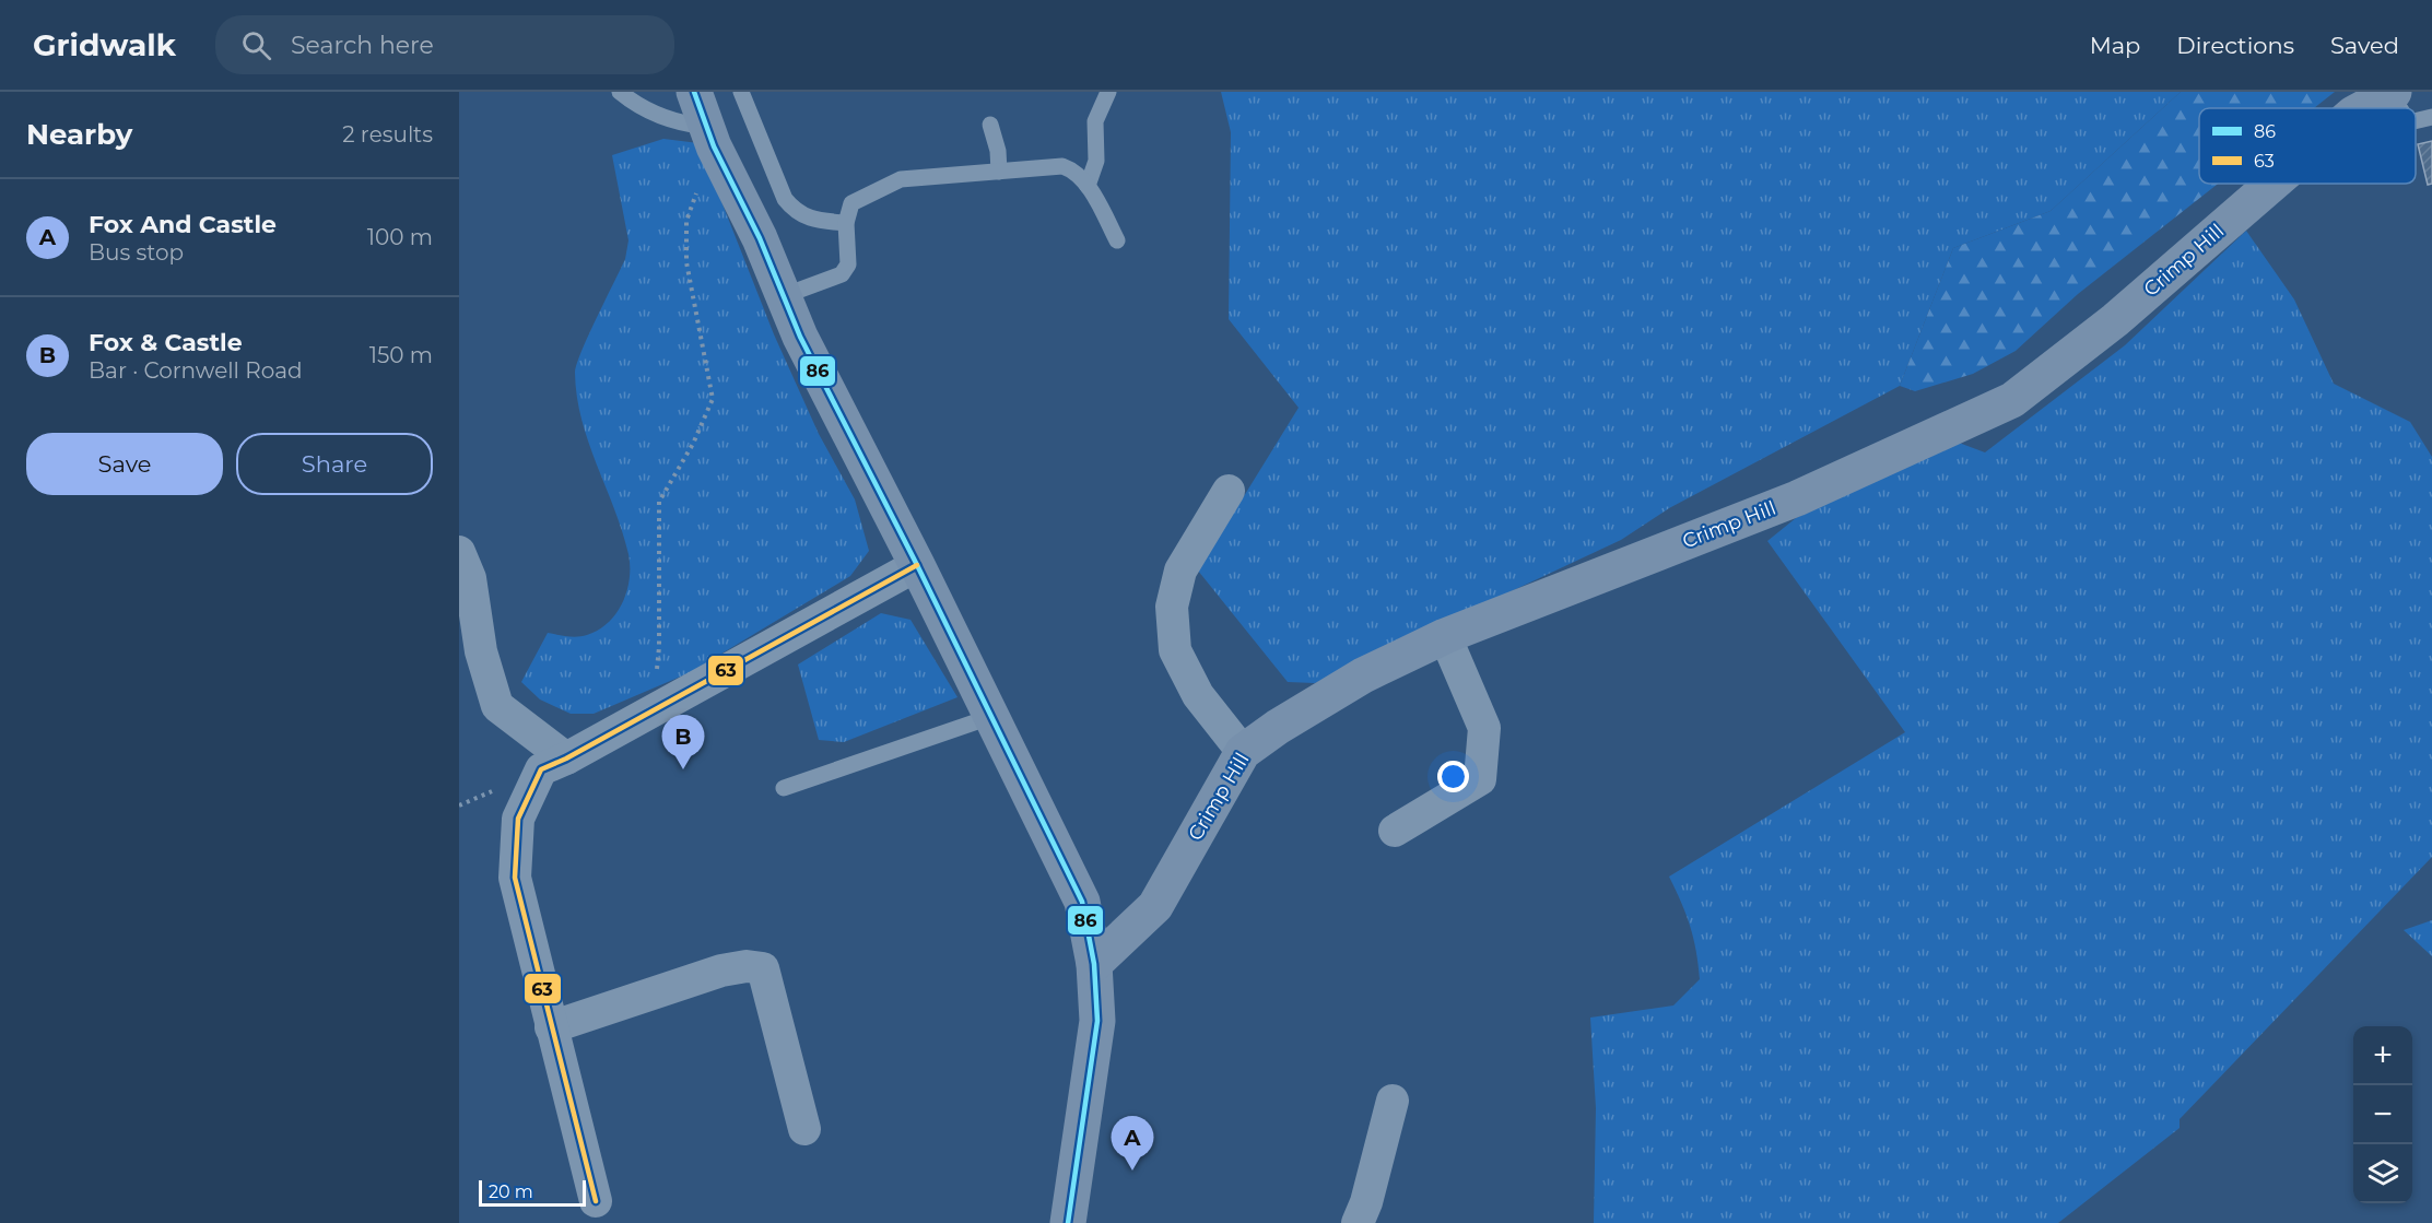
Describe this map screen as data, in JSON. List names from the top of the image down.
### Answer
{
  "streets": {
    "street": ["Crimp Hill"]
  },
  "lines": ["transit line 86", "transit line 63"],
  "legend": ["86", "63"],
  "scale_bar": "20 m",
  "page": {
    "header": "Gridwalk",
    "search": "Search here",
    "nav": ["Map", "Directions", "Saved"],
    "heading": ["Nearby", "2 results"],
    "list": [
      {
        "mark": "A",
        "name": "Fox And Castle",
        "note": "Bus stop",
        "value": "100 m"
      },
      {
        "mark": "B",
        "name": "Fox & Castle",
        "note": "Bar · Cornwell Road",
        "value": "150 m"
      }
    ],
    "buttons": ["Save", "Share"],
    "pins": ["B", "A"],
    "map_buttons": ["+", "−"],
    "scale": "20 m"
  }
}
